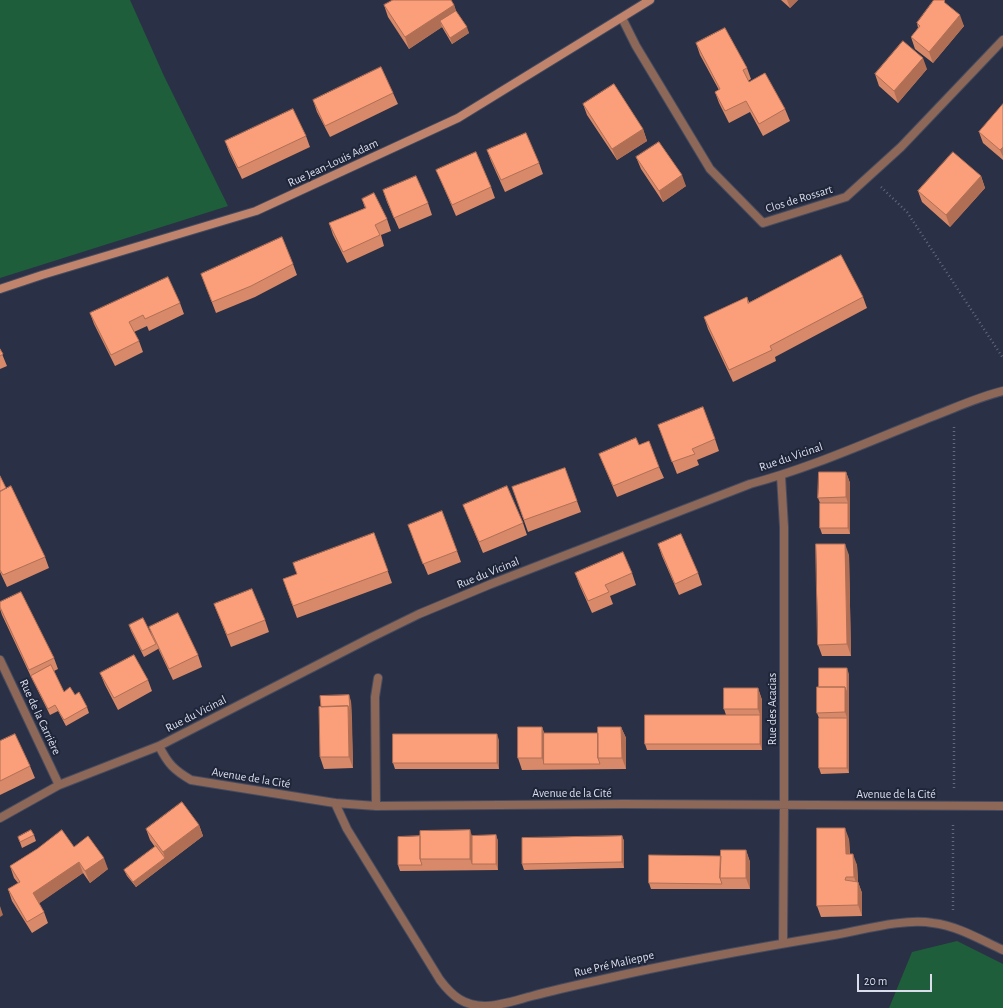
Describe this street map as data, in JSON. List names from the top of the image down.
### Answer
{
  "streets": {
    "street": [
      "Rue Jean-Louis Adam",
      "Clos de Rossart",
      "Rue du Vicinal",
      "Rue des Acacias",
      "Rue de la Carrière",
      "Avenue de la Cité",
      "Rue Pré Malieppe"
    ]
  },
  "crossings": [
    ["Rue Jean-Louis Adam", "Clos de Rossart"],
    ["Rue du Vicinal", "Rue des Acacias"],
    ["Rue du Vicinal", "Rue de la Carrière"],
    ["Rue du Vicinal", "Avenue de la Cité"],
    ["Rue des Acacias", "Avenue de la Cité"],
    ["Rue des Acacias", "Rue Pré Malieppe"],
    ["Avenue de la Cité", "Rue Pré Malieppe"]
  ],
  "scale_bar": "20 m"
}
